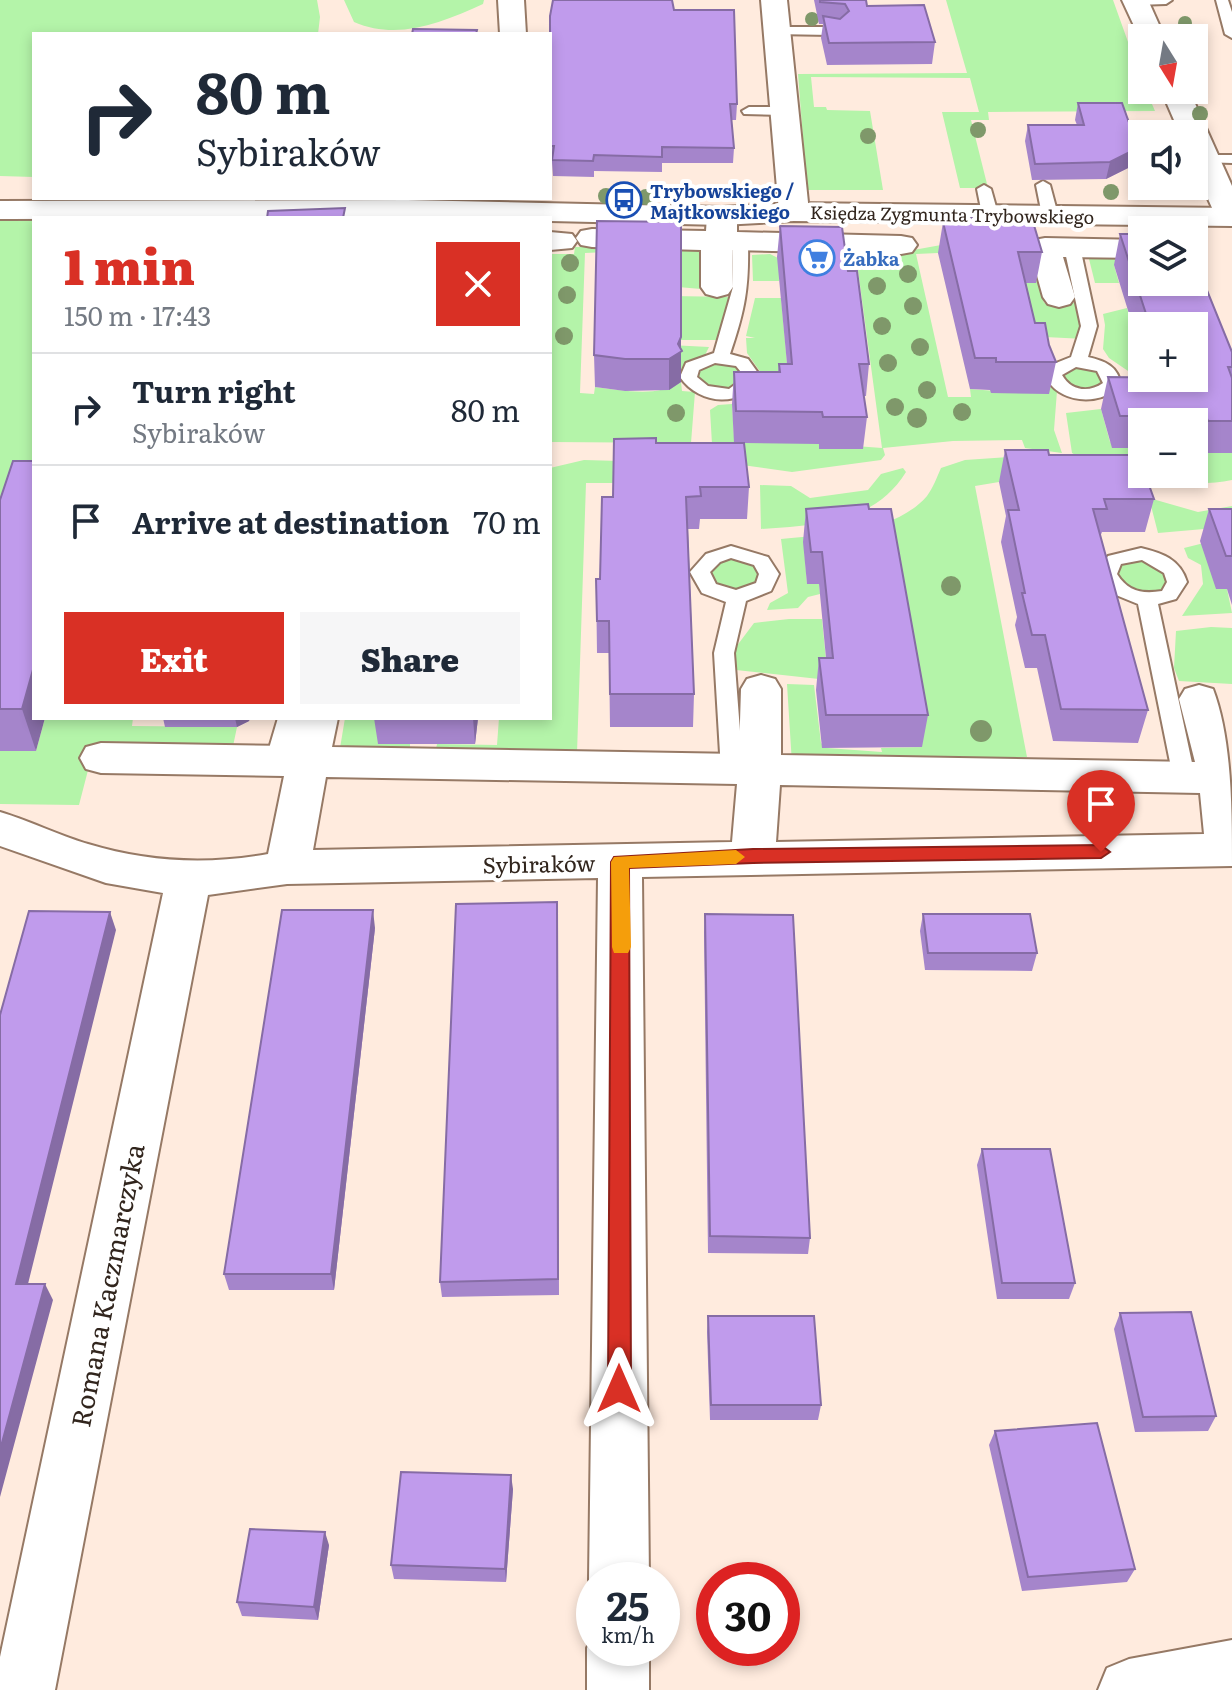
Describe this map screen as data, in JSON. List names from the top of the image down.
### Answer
{
  "streets": {
    "street": ["Księdza Zygmunta Trybowskiego", "Sybiraków", "Romana Kaczmarczyka"]
  },
  "crossings": [
    ["Sybiraków", "Romana Kaczmarczyka"]
  ],
  "places": {
    "bus stop": ["Trybowskiego / Majtkowskiego"],
    "supermarket": ["Żabka"]
  },
  "north": "bottom",
  "page": {
    "map_buttons": ["+", "−"],
    "turn": ["80 m", "Sybiraków"],
    "heading": ["1 min", "150 m · 17:43"],
    "list": [
      {
        "name": "Turn right",
        "note": "Sybiraków",
        "value": "80 m"
      },
      {
        "name": "Arrive at destination",
        "value": "70 m"
      }
    ],
    "buttons": ["Exit", "Share"],
    "speed": "25 km/h",
    "limit": "30"
  }
}
